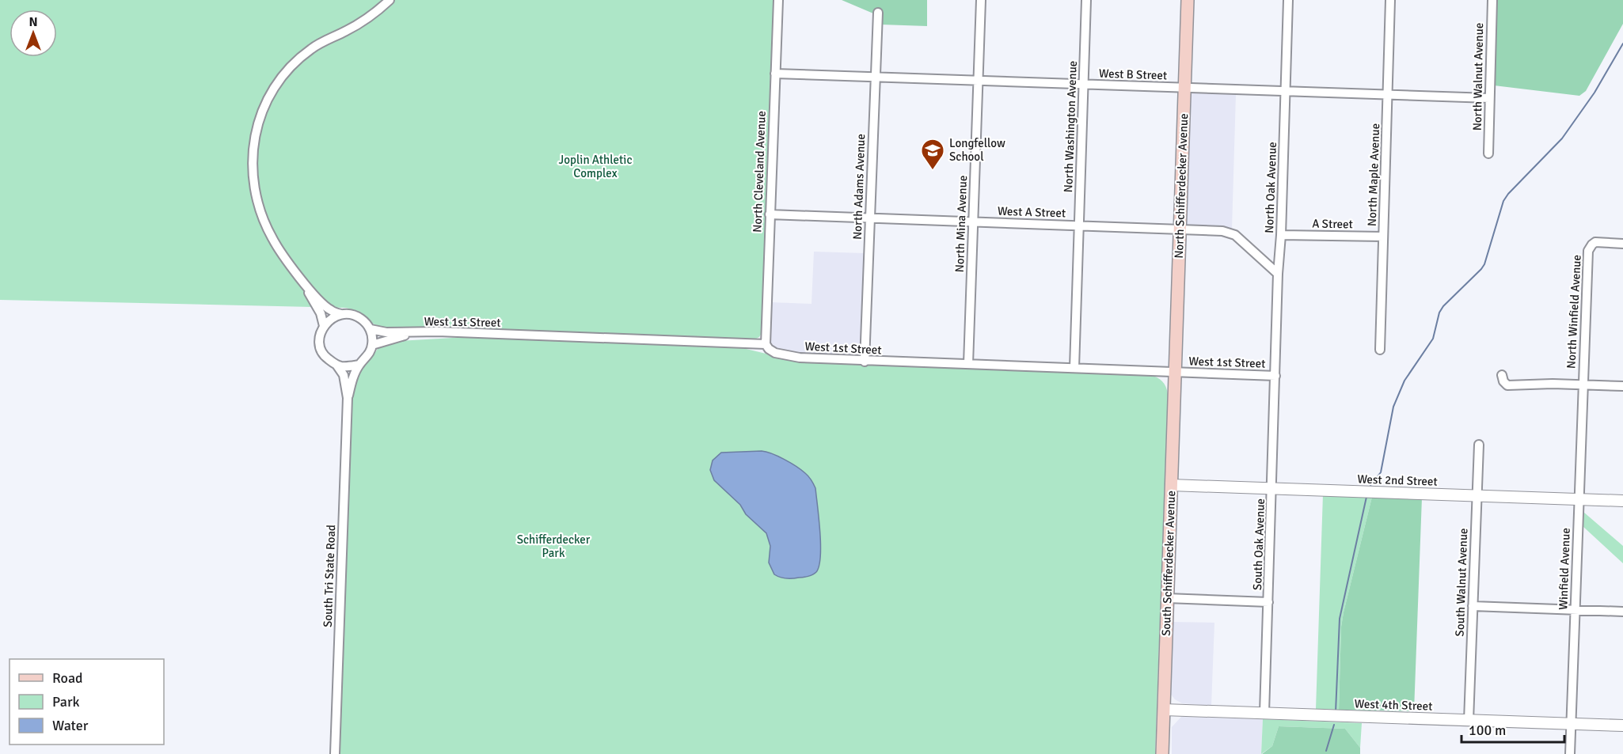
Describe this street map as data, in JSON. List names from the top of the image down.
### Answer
{
  "streets": {
    "main road": ["North Schifferdecker Avenue", "South Schifferdecker Avenue"],
    "street": [
      "West B Street",
      "North Walnut Avenue",
      "North Washington Avenue",
      "North Cleveland Avenue",
      "North Maple Avenue",
      "North Adams Avenue",
      "North Oak Avenue",
      "West A Street",
      "North Mina Avenue",
      "A Street",
      "North Winfield Avenue",
      "West 1st Street",
      "West 2nd Street",
      "South Oak Avenue",
      "Winfield Avenue",
      "South Tri State Road",
      "South Walnut Avenue",
      "West 4th Street"
    ]
  },
  "crossings": [
    ["West B Street", "North Walnut Avenue"],
    ["West B Street", "North Washington Avenue"],
    ["West B Street", "North Cleveland Avenue"],
    ["West B Street", "North Maple Avenue"],
    ["West B Street", "North Schifferdecker Avenue"],
    ["West B Street", "North Adams Avenue"],
    ["West B Street", "North Oak Avenue"],
    ["West B Street", "North Mina Avenue"],
    ["North Washington Avenue", "West A Street"],
    ["North Washington Avenue", "West 1st Street"],
    ["North Cleveland Avenue", "West A Street"],
    ["North Cleveland Avenue", "West 1st Street"],
    ["North Maple Avenue", "A Street"],
    ["North Schifferdecker Avenue", "West A Street"],
    ["North Schifferdecker Avenue", "West 1st Street"],
    ["North Schifferdecker Avenue", "South Schifferdecker Avenue"],
    ["North Adams Avenue", "West A Street"],
    ["North Adams Avenue", "West 1st Street"],
    ["North Oak Avenue", "West A Street"],
    ["North Oak Avenue", "A Street"],
    ["North Oak Avenue", "West 1st Street"],
    ["North Oak Avenue", "South Oak Avenue"],
    ["West A Street", "North Mina Avenue"],
    ["North Mina Avenue", "West 1st Street"],
    ["North Winfield Avenue", "Winfield Avenue"],
    ["West 1st Street", "South Oak Avenue"],
    ["West 1st Street", "South Schifferdecker Avenue"],
    ["West 1st Street", "South Tri State Road"],
    ["West 2nd Street", "South Oak Avenue"],
    ["West 2nd Street", "South Schifferdecker Avenue"],
    ["West 2nd Street", "Winfield Avenue"],
    ["West 2nd Street", "South Walnut Avenue"],
    ["South Oak Avenue", "West 4th Street"],
    ["South Schifferdecker Avenue", "West 4th Street"],
    ["Winfield Avenue", "West 4th Street"],
    ["South Walnut Avenue", "West 4th Street"]
  ],
  "parks": ["Joplin Athletic Complex", "Schifferdecker Park"],
  "places": {
    "school or university": ["Longfellow School"]
  },
  "legend": ["Road", "Park", "Water"],
  "scale_bar": "100 m",
  "north": "top"
}
